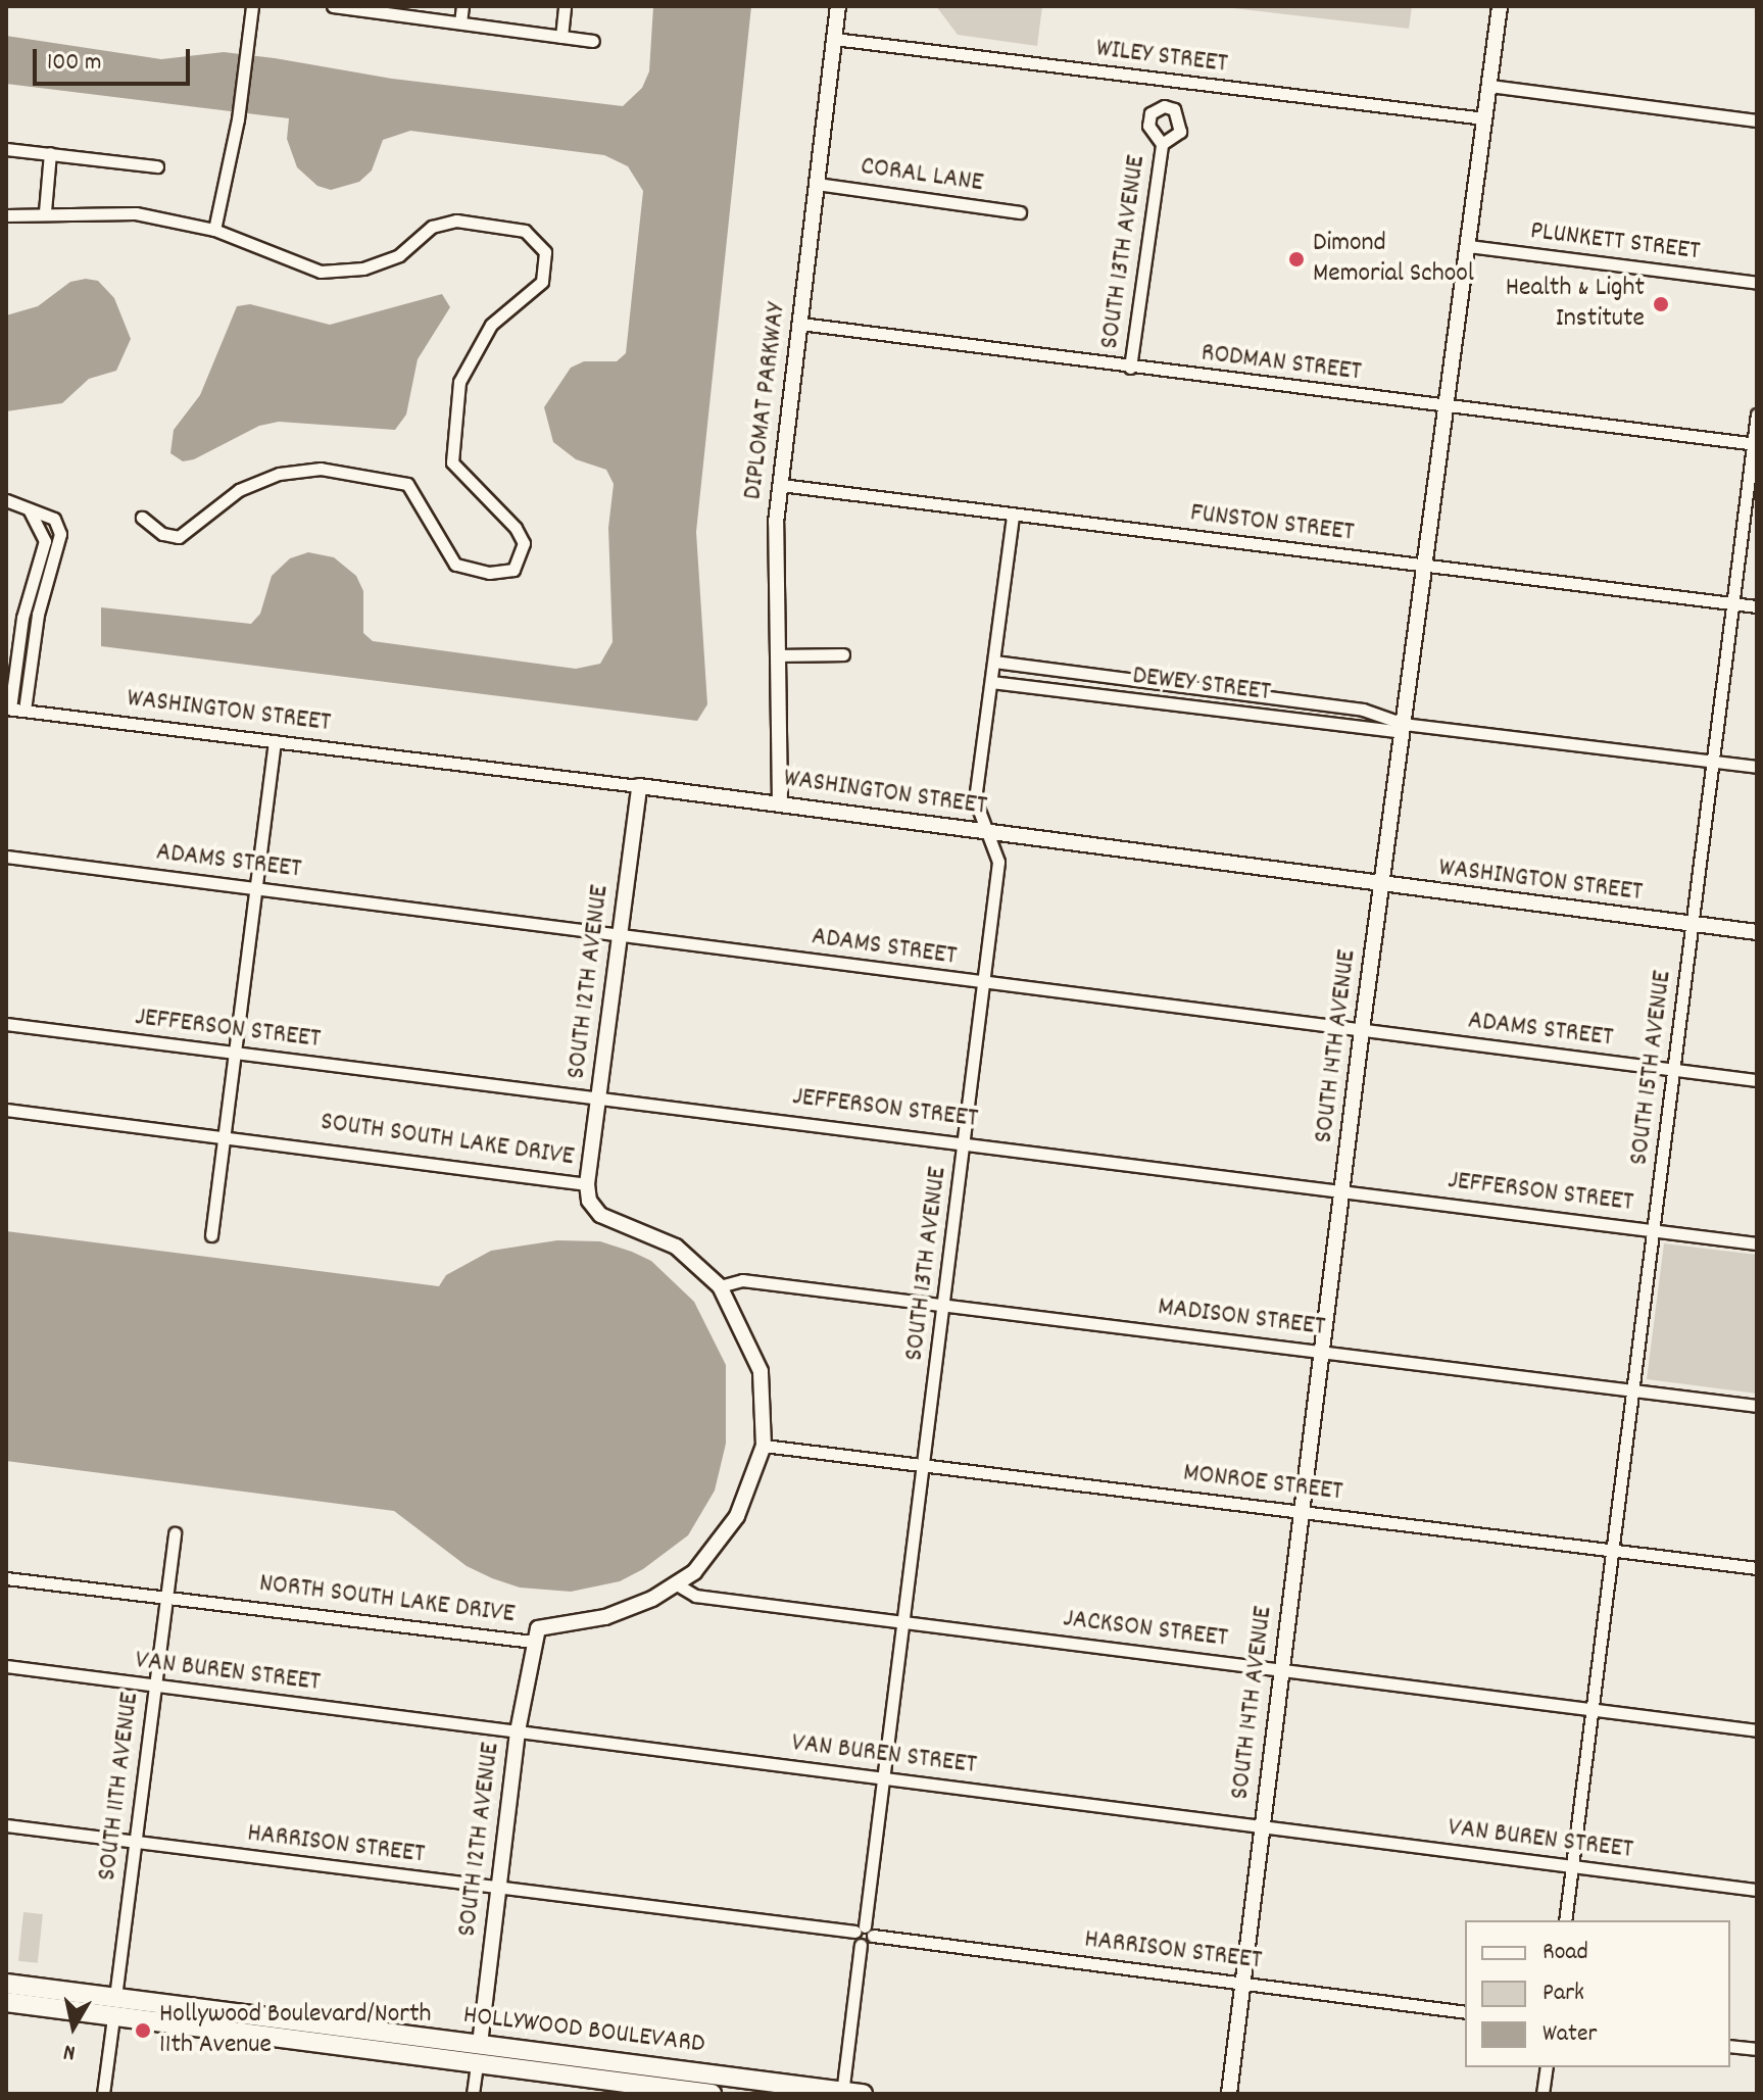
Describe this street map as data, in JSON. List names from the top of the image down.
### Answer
{
  "streets": {
    "main road": ["HOLLYWOOD BOULEVARD"],
    "street": [
      "WILEY STREET",
      "CORAL LANE",
      "PLUNKETT STREET",
      "SOUTH 13TH AVENUE",
      "RODMAN STREET",
      "DIPLOMAT PARKWAY",
      "FUNSTON STREET",
      "DEWEY STREET",
      "WASHINGTON STREET",
      "ADAMS STREET",
      "SOUTH 12TH AVENUE",
      "JEFFERSON STREET",
      "SOUTH 14TH AVENUE",
      "SOUTH 15TH AVENUE",
      "SOUTH SOUTH LAKE DRIVE",
      "MADISON STREET",
      "MONROE STREET",
      "NORTH SOUTH LAKE DRIVE",
      "JACKSON STREET",
      "VAN BUREN STREET",
      "SOUTH 11TH AVENUE",
      "HARRISON STREET"
    ]
  },
  "crossings": [
    ["WILEY STREET", "DIPLOMAT PARKWAY"],
    ["WILEY STREET", "SOUTH 14TH AVENUE"],
    ["CORAL LANE", "DIPLOMAT PARKWAY"],
    ["PLUNKETT STREET", "SOUTH 14TH AVENUE"],
    ["SOUTH 13TH AVENUE", "RODMAN STREET"],
    ["SOUTH 13TH AVENUE", "FUNSTON STREET"],
    ["SOUTH 13TH AVENUE", "DEWEY STREET"],
    ["SOUTH 13TH AVENUE", "WASHINGTON STREET"],
    ["SOUTH 13TH AVENUE", "ADAMS STREET"],
    ["SOUTH 13TH AVENUE", "JEFFERSON STREET"],
    ["SOUTH 13TH AVENUE", "MADISON STREET"],
    ["SOUTH 13TH AVENUE", "MONROE STREET"],
    ["SOUTH 13TH AVENUE", "JACKSON STREET"],
    ["SOUTH 13TH AVENUE", "VAN BUREN STREET"],
    ["SOUTH 13TH AVENUE", "HARRISON STREET"],
    ["RODMAN STREET", "DIPLOMAT PARKWAY"],
    ["RODMAN STREET", "SOUTH 14TH AVENUE"],
    ["RODMAN STREET", "SOUTH 15TH AVENUE"],
    ["DIPLOMAT PARKWAY", "FUNSTON STREET"],
    ["DIPLOMAT PARKWAY", "WASHINGTON STREET"],
    ["FUNSTON STREET", "SOUTH 14TH AVENUE"],
    ["FUNSTON STREET", "SOUTH 15TH AVENUE"],
    ["DEWEY STREET", "SOUTH 14TH AVENUE"],
    ["DEWEY STREET", "SOUTH 15TH AVENUE"],
    ["WASHINGTON STREET", "SOUTH 12TH AVENUE"],
    ["WASHINGTON STREET", "SOUTH 14TH AVENUE"],
    ["WASHINGTON STREET", "SOUTH 15TH AVENUE"],
    ["ADAMS STREET", "SOUTH 12TH AVENUE"],
    ["ADAMS STREET", "SOUTH 14TH AVENUE"],
    ["ADAMS STREET", "SOUTH 15TH AVENUE"],
    ["SOUTH 12TH AVENUE", "JEFFERSON STREET"],
    ["SOUTH 12TH AVENUE", "SOUTH SOUTH LAKE DRIVE"],
    ["SOUTH 12TH AVENUE", "NORTH SOUTH LAKE DRIVE"],
    ["SOUTH 12TH AVENUE", "VAN BUREN STREET"],
    ["SOUTH 12TH AVENUE", "HARRISON STREET"],
    ["SOUTH 12TH AVENUE", "HOLLYWOOD BOULEVARD"],
    ["JEFFERSON STREET", "SOUTH 14TH AVENUE"],
    ["JEFFERSON STREET", "SOUTH 15TH AVENUE"],
    ["SOUTH 14TH AVENUE", "MADISON STREET"],
    ["SOUTH 14TH AVENUE", "MONROE STREET"],
    ["SOUTH 14TH AVENUE", "JACKSON STREET"],
    ["SOUTH 14TH AVENUE", "VAN BUREN STREET"],
    ["SOUTH 14TH AVENUE", "HARRISON STREET"],
    ["SOUTH 15TH AVENUE", "MADISON STREET"],
    ["SOUTH 15TH AVENUE", "MONROE STREET"],
    ["SOUTH 15TH AVENUE", "JACKSON STREET"],
    ["SOUTH 15TH AVENUE", "VAN BUREN STREET"],
    ["SOUTH SOUTH LAKE DRIVE", "MADISON STREET"],
    ["SOUTH SOUTH LAKE DRIVE", "MONROE STREET"],
    ["SOUTH SOUTH LAKE DRIVE", "NORTH SOUTH LAKE DRIVE"],
    ["MONROE STREET", "NORTH SOUTH LAKE DRIVE"],
    ["NORTH SOUTH LAKE DRIVE", "JACKSON STREET"],
    ["NORTH SOUTH LAKE DRIVE", "SOUTH 11TH AVENUE"],
    ["VAN BUREN STREET", "SOUTH 11TH AVENUE"],
    ["SOUTH 11TH AVENUE", "HARRISON STREET"],
    ["SOUTH 11TH AVENUE", "HOLLYWOOD BOULEVARD"]
  ],
  "places": ["Dimond Memorial School", "Health & Light Institute", "Hollywood Boulevard/North 11th Avenue"],
  "legend": ["Road", "Park", "Water"],
  "scale_bar": "100 m",
  "north": "bottom"
}
